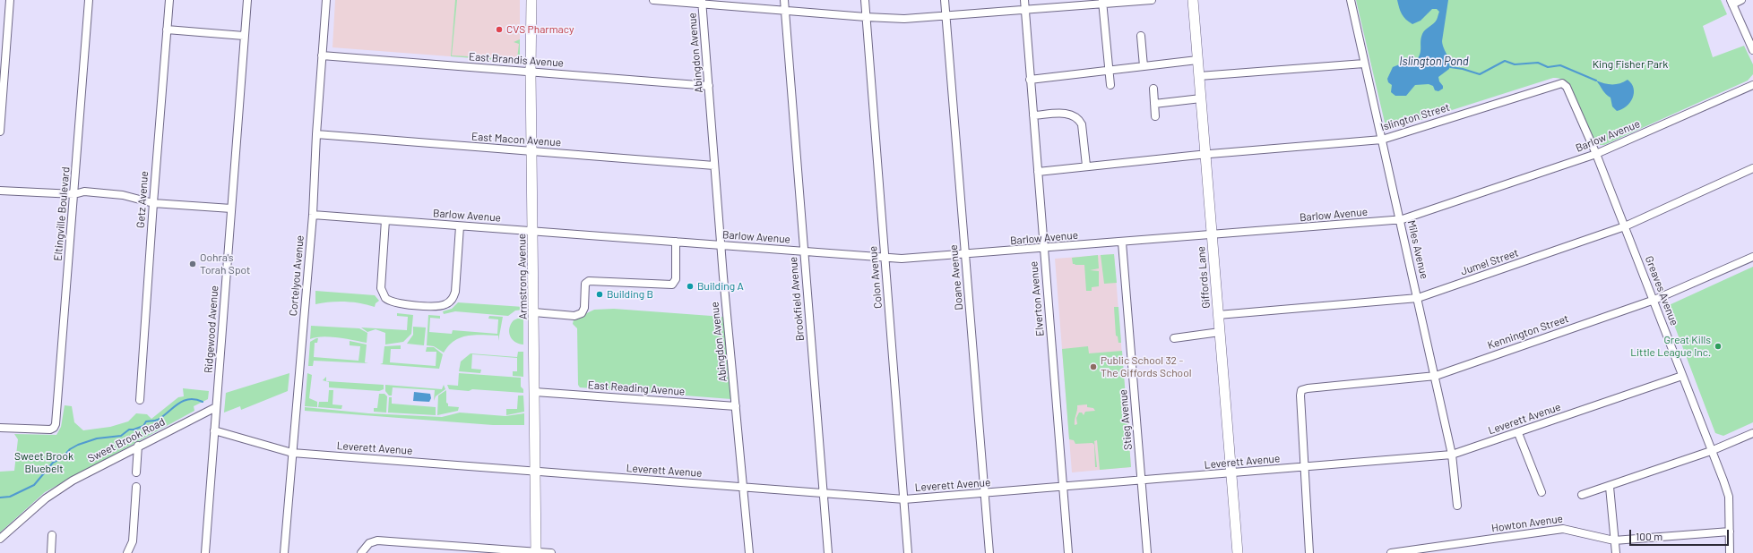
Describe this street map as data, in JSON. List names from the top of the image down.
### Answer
{
  "streets": {
    "street": [
      "Abingdon Avenue",
      "East Brandis Avenue",
      "Islington Street",
      "Barlow Avenue",
      "East Macon Avenue",
      "Getz Avenue",
      "Eltingville Boulevard",
      "Miles Avenue",
      "Jumel Street",
      "Cortelyou Avenue",
      "Armstrong Avenue",
      "Colon Avenue",
      "Doane Avenue",
      "Giffords Lane",
      "Greaves Avenue",
      "Brookfield Avenue",
      "Elverton Avenue",
      "Ridgewood Avenue",
      "Kennington Street",
      "East Reading Avenue",
      "Leverett Avenue",
      "Stieg Avenue",
      "Sweet Brook Road",
      "Howton Avenue"
    ]
  },
  "crossings": [
    ["Abingdon Avenue", "East Brandis Avenue"],
    ["Abingdon Avenue", "Barlow Avenue"],
    ["Abingdon Avenue", "East Macon Avenue"],
    ["Abingdon Avenue", "East Reading Avenue"],
    ["Abingdon Avenue", "Leverett Avenue"],
    ["East Brandis Avenue", "Cortelyou Avenue"],
    ["East Brandis Avenue", "Armstrong Avenue"],
    ["Islington Street", "Miles Avenue"],
    ["Islington Street", "Giffords Lane"],
    ["Islington Street", "Greaves Avenue"],
    ["Islington Street", "Elverton Avenue"],
    ["Barlow Avenue", "Miles Avenue"],
    ["Barlow Avenue", "Cortelyou Avenue"],
    ["Barlow Avenue", "Armstrong Avenue"],
    ["Barlow Avenue", "Colon Avenue"],
    ["Barlow Avenue", "Doane Avenue"],
    ["Barlow Avenue", "Giffords Lane"],
    ["Barlow Avenue", "Greaves Avenue"],
    ["Barlow Avenue", "Brookfield Avenue"],
    ["Barlow Avenue", "Elverton Avenue"],
    ["Barlow Avenue", "Stieg Avenue"],
    ["East Macon Avenue", "Cortelyou Avenue"],
    ["East Macon Avenue", "Armstrong Avenue"],
    ["Miles Avenue", "Jumel Street"],
    ["Miles Avenue", "Kennington Street"],
    ["Miles Avenue", "Leverett Avenue"],
    ["Jumel Street", "Giffords Lane"],
    ["Jumel Street", "Greaves Avenue"],
    ["Cortelyou Avenue", "Leverett Avenue"],
    ["Armstrong Avenue", "East Reading Avenue"],
    ["Armstrong Avenue", "Leverett Avenue"],
    ["Colon Avenue", "Leverett Avenue"],
    ["Doane Avenue", "Leverett Avenue"],
    ["Giffords Lane", "Leverett Avenue"],
    ["Greaves Avenue", "Kennington Street"],
    ["Greaves Avenue", "Leverett Avenue"],
    ["Greaves Avenue", "Howton Avenue"],
    ["Brookfield Avenue", "Leverett Avenue"],
    ["Elverton Avenue", "Leverett Avenue"],
    ["Ridgewood Avenue", "Leverett Avenue"],
    ["Ridgewood Avenue", "Sweet Brook Road"],
    ["Kennington Street", "Leverett Avenue"],
    ["Leverett Avenue", "Stieg Avenue"]
  ],
  "water": ["Islington Pond"],
  "parks": ["King Fisher Park", "Sweet Brook Bluebelt"],
  "places": [
    "CVS Pharmacy",
    "Oohra's Torah Spot",
    "Building A",
    "Building B",
    "Great Kills Little League Inc.",
    "Public School 32 - The Giffords School"
  ],
  "scale_bar": "100 m"
}
